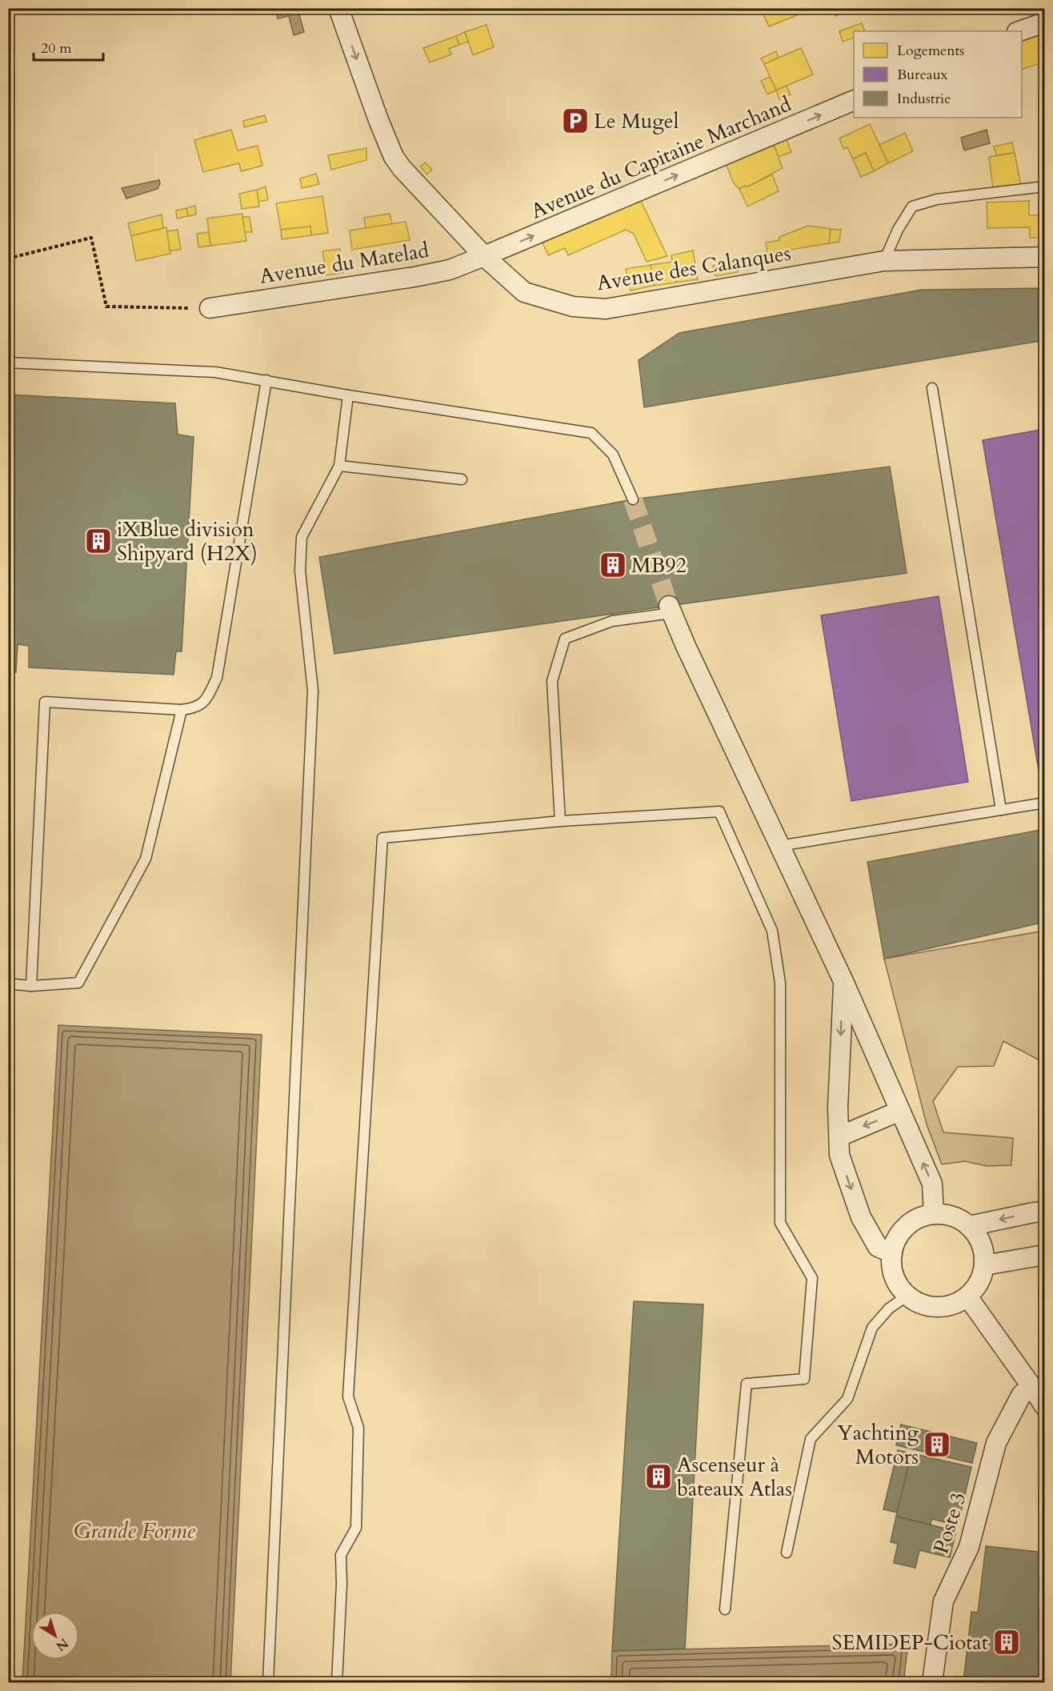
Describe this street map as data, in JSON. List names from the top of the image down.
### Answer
{
  "streets": {
    "street": [
      "Avenue du Capitaine Marchand",
      "Avenue du Matelad",
      "Avenue des Calanques",
      "Poste 3"
    ]
  },
  "crossings": [
    ["Avenue du Capitaine Marchand", "Avenue du Matelad"],
    ["Avenue du Capitaine Marchand", "Avenue des Calanques"],
    ["Avenue du Matelad", "Avenue des Calanques"]
  ],
  "one_way": ["Avenue du Capitaine Marchand"],
  "water": ["Grande Forme"],
  "places": {
    "parking": ["Le Mugel"],
    "building": [
      "iXBlue division Shipyard (H2X)",
      "MB92",
      "Yachting Motors",
      "Ascenseur à bateaux Atlas",
      "SEMIDEP-Ciotat"
    ]
  },
  "legend": ["Logements", "Bureaux", "Industrie"],
  "scale_bar": "20 m",
  "north": "bottom right"
}
